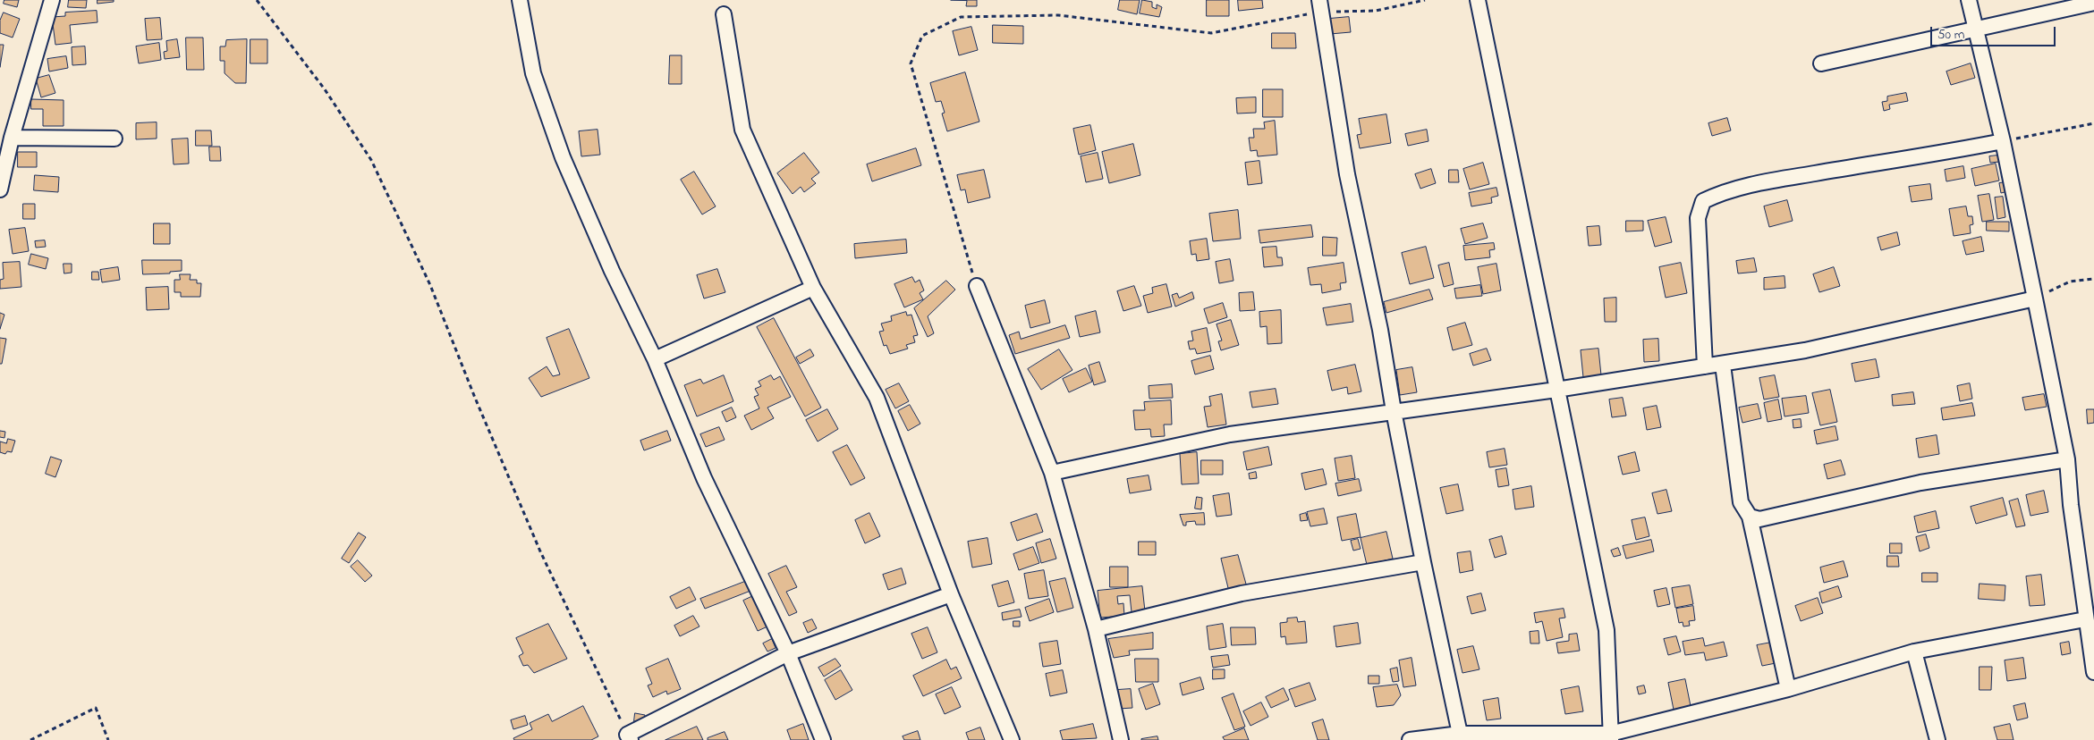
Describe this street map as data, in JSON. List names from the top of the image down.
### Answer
{
  "scale_bar": "50 m"
}
